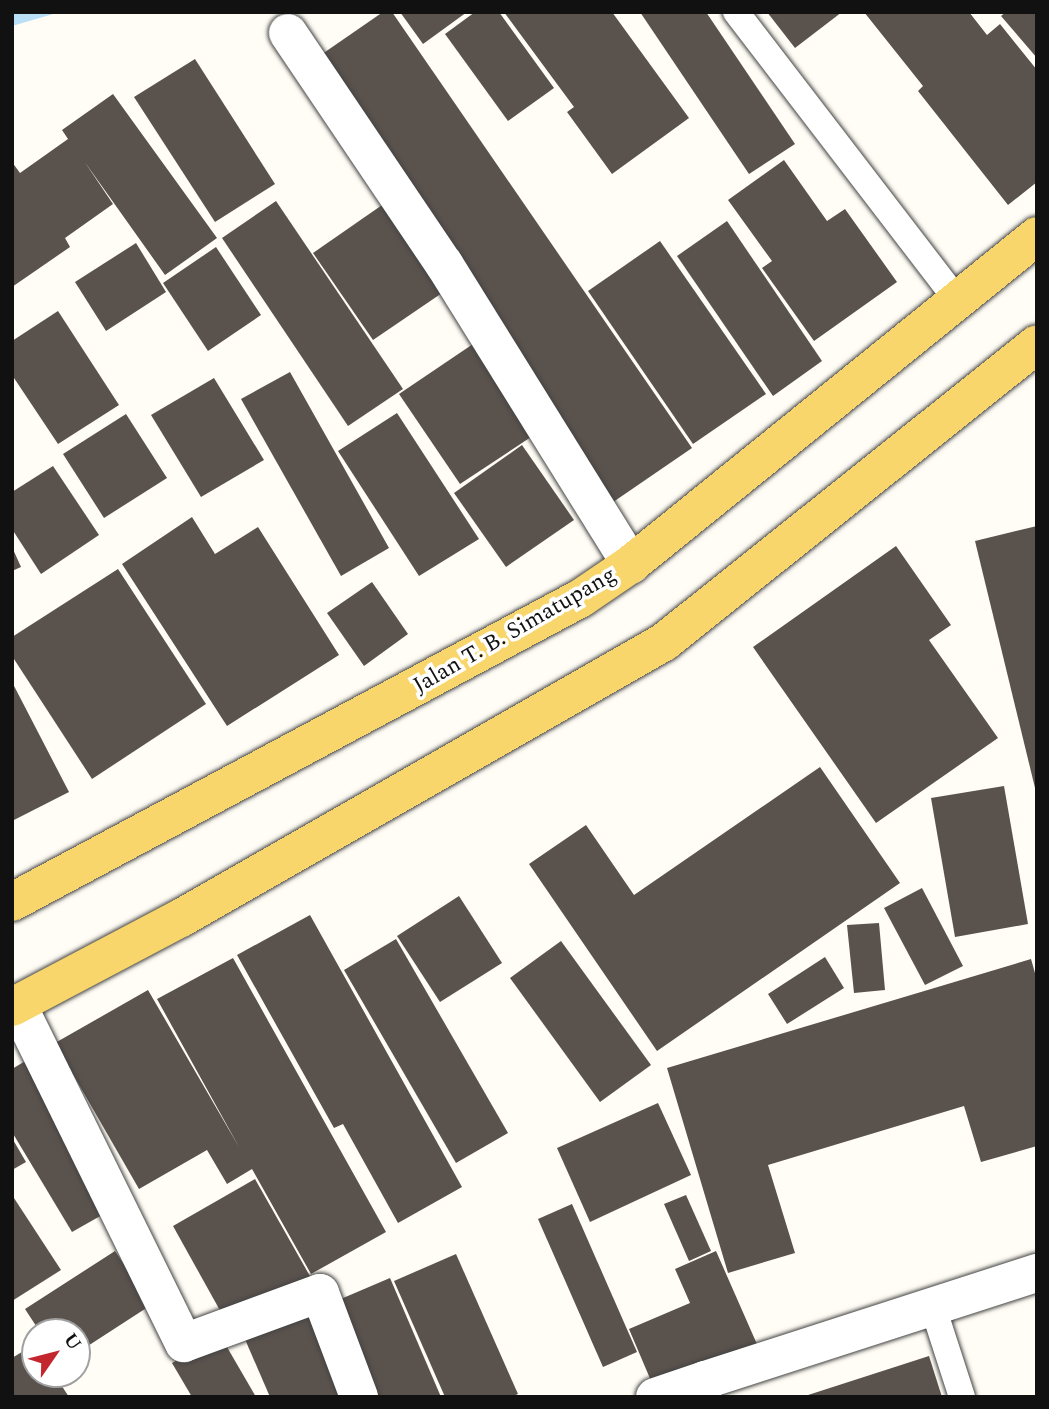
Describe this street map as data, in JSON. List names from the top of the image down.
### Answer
{
  "streets": {
    "main road": ["Jalan T. B. Simatupang"]
  },
  "north": "top right"
}
